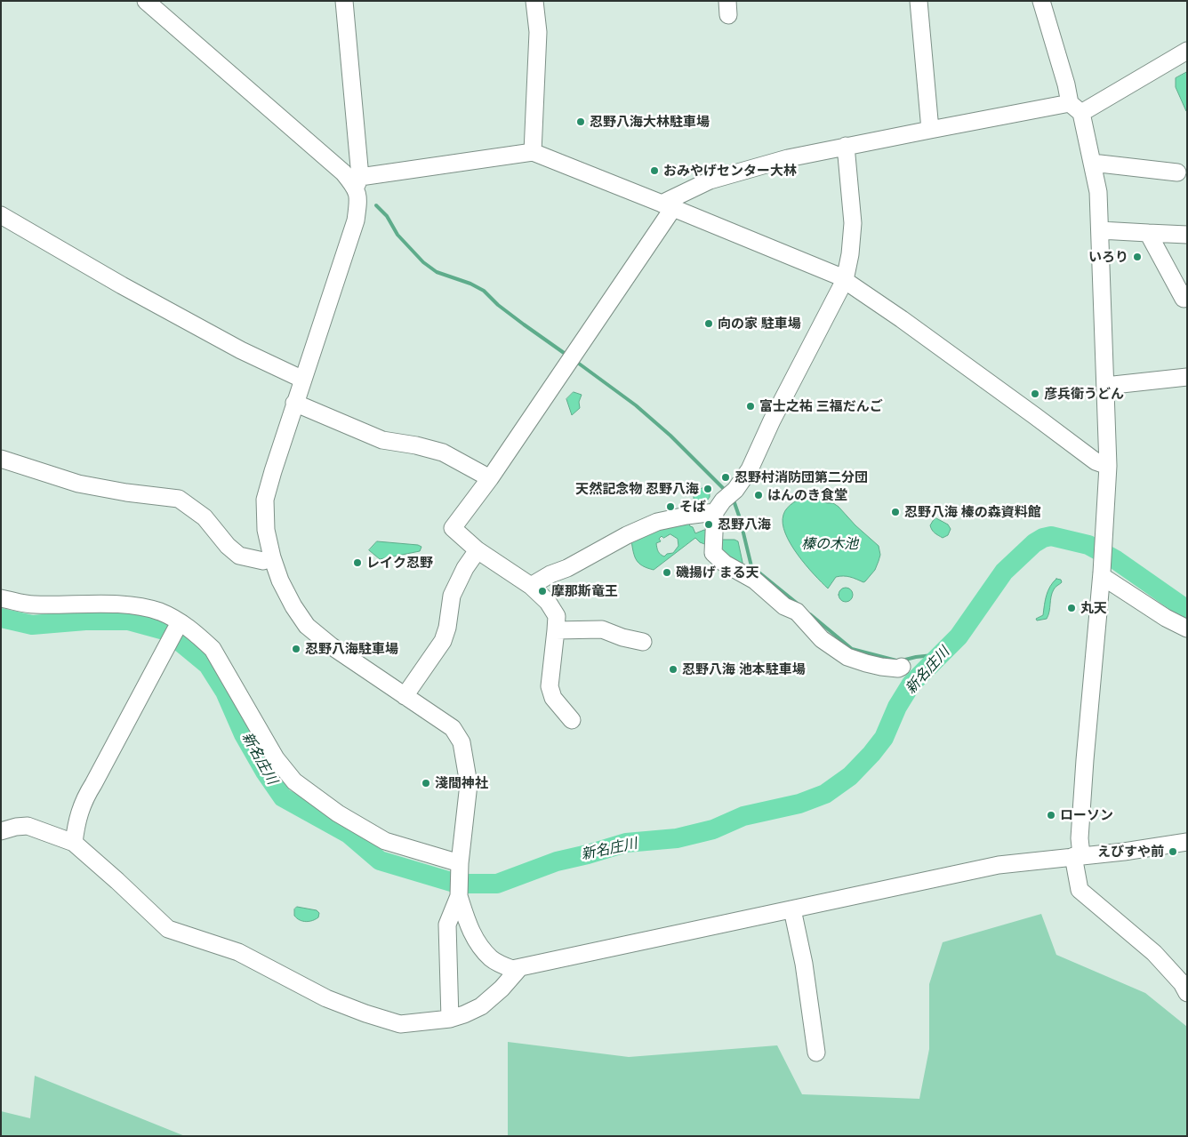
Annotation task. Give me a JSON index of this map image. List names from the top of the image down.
{
  "water": ["榛の木池", "新名庄川"],
  "places": [
    "忍野八海大林駐車場",
    "おみやげセンター大林",
    "いろり",
    "向の家 駐車場",
    "彦兵衛うどん",
    "富士之祐 三福だんご",
    "忍野村消防団第二分団",
    "天然記念物 忍野八海",
    "はんのき食堂",
    "そば",
    "忍野八海 榛の森資料館",
    "忍野八海",
    "レイク忍野",
    "磯揚げ まる天",
    "摩那斯竜王",
    "丸天",
    "忍野八海駐車場",
    "忍野八海 池本駐車場",
    "淺間神社",
    "ローソン",
    "えびすや前"
  ]
}
